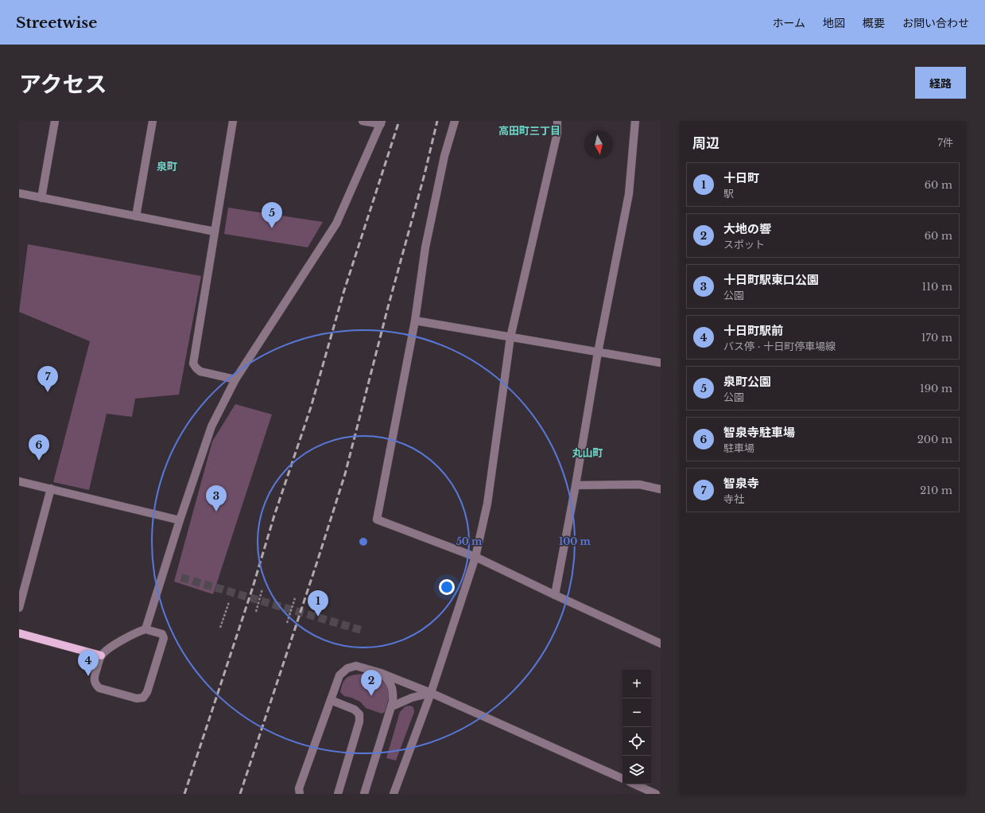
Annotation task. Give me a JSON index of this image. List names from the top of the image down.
{
  "districts": ["高田町三丁目", "泉町", "丸山町"],
  "north": "bottom",
  "page": {
    "header": "Streetwise",
    "nav": [
      "ホーム",
      "地図",
      "概要",
      "お問い合わせ"
    ],
    "title": "アクセス",
    "buttons": "経路",
    "heading": ["周辺", "7件"],
    "list": [
      {
        "mark": "1",
        "name": "十日町",
        "note": "駅",
        "value": "60 m"
      },
      {
        "mark": "2",
        "name": "大地の響",
        "note": "スポット",
        "value": "60 m"
      },
      {
        "mark": "3",
        "name": "十日町駅東口公園",
        "note": "公園",
        "value": "110 m"
      },
      {
        "mark": "4",
        "name": "十日町駅前",
        "note": "バス停 · 十日町停車場線",
        "value": "170 m"
      },
      {
        "mark": "5",
        "name": "泉町公園",
        "note": "公園",
        "value": "190 m"
      },
      {
        "mark": "6",
        "name": "智泉寺駐車場",
        "note": "駐車場",
        "value": "200 m"
      },
      {
        "mark": "7",
        "name": "智泉寺",
        "note": "寺社",
        "value": "210 m"
      }
    ],
    "pins": [
      "5",
      "7",
      "6",
      "3",
      "1",
      "4",
      "2"
    ],
    "map_buttons": ["+", "−"]
  },
  "rings": ["50 m", "100 m"]
}
